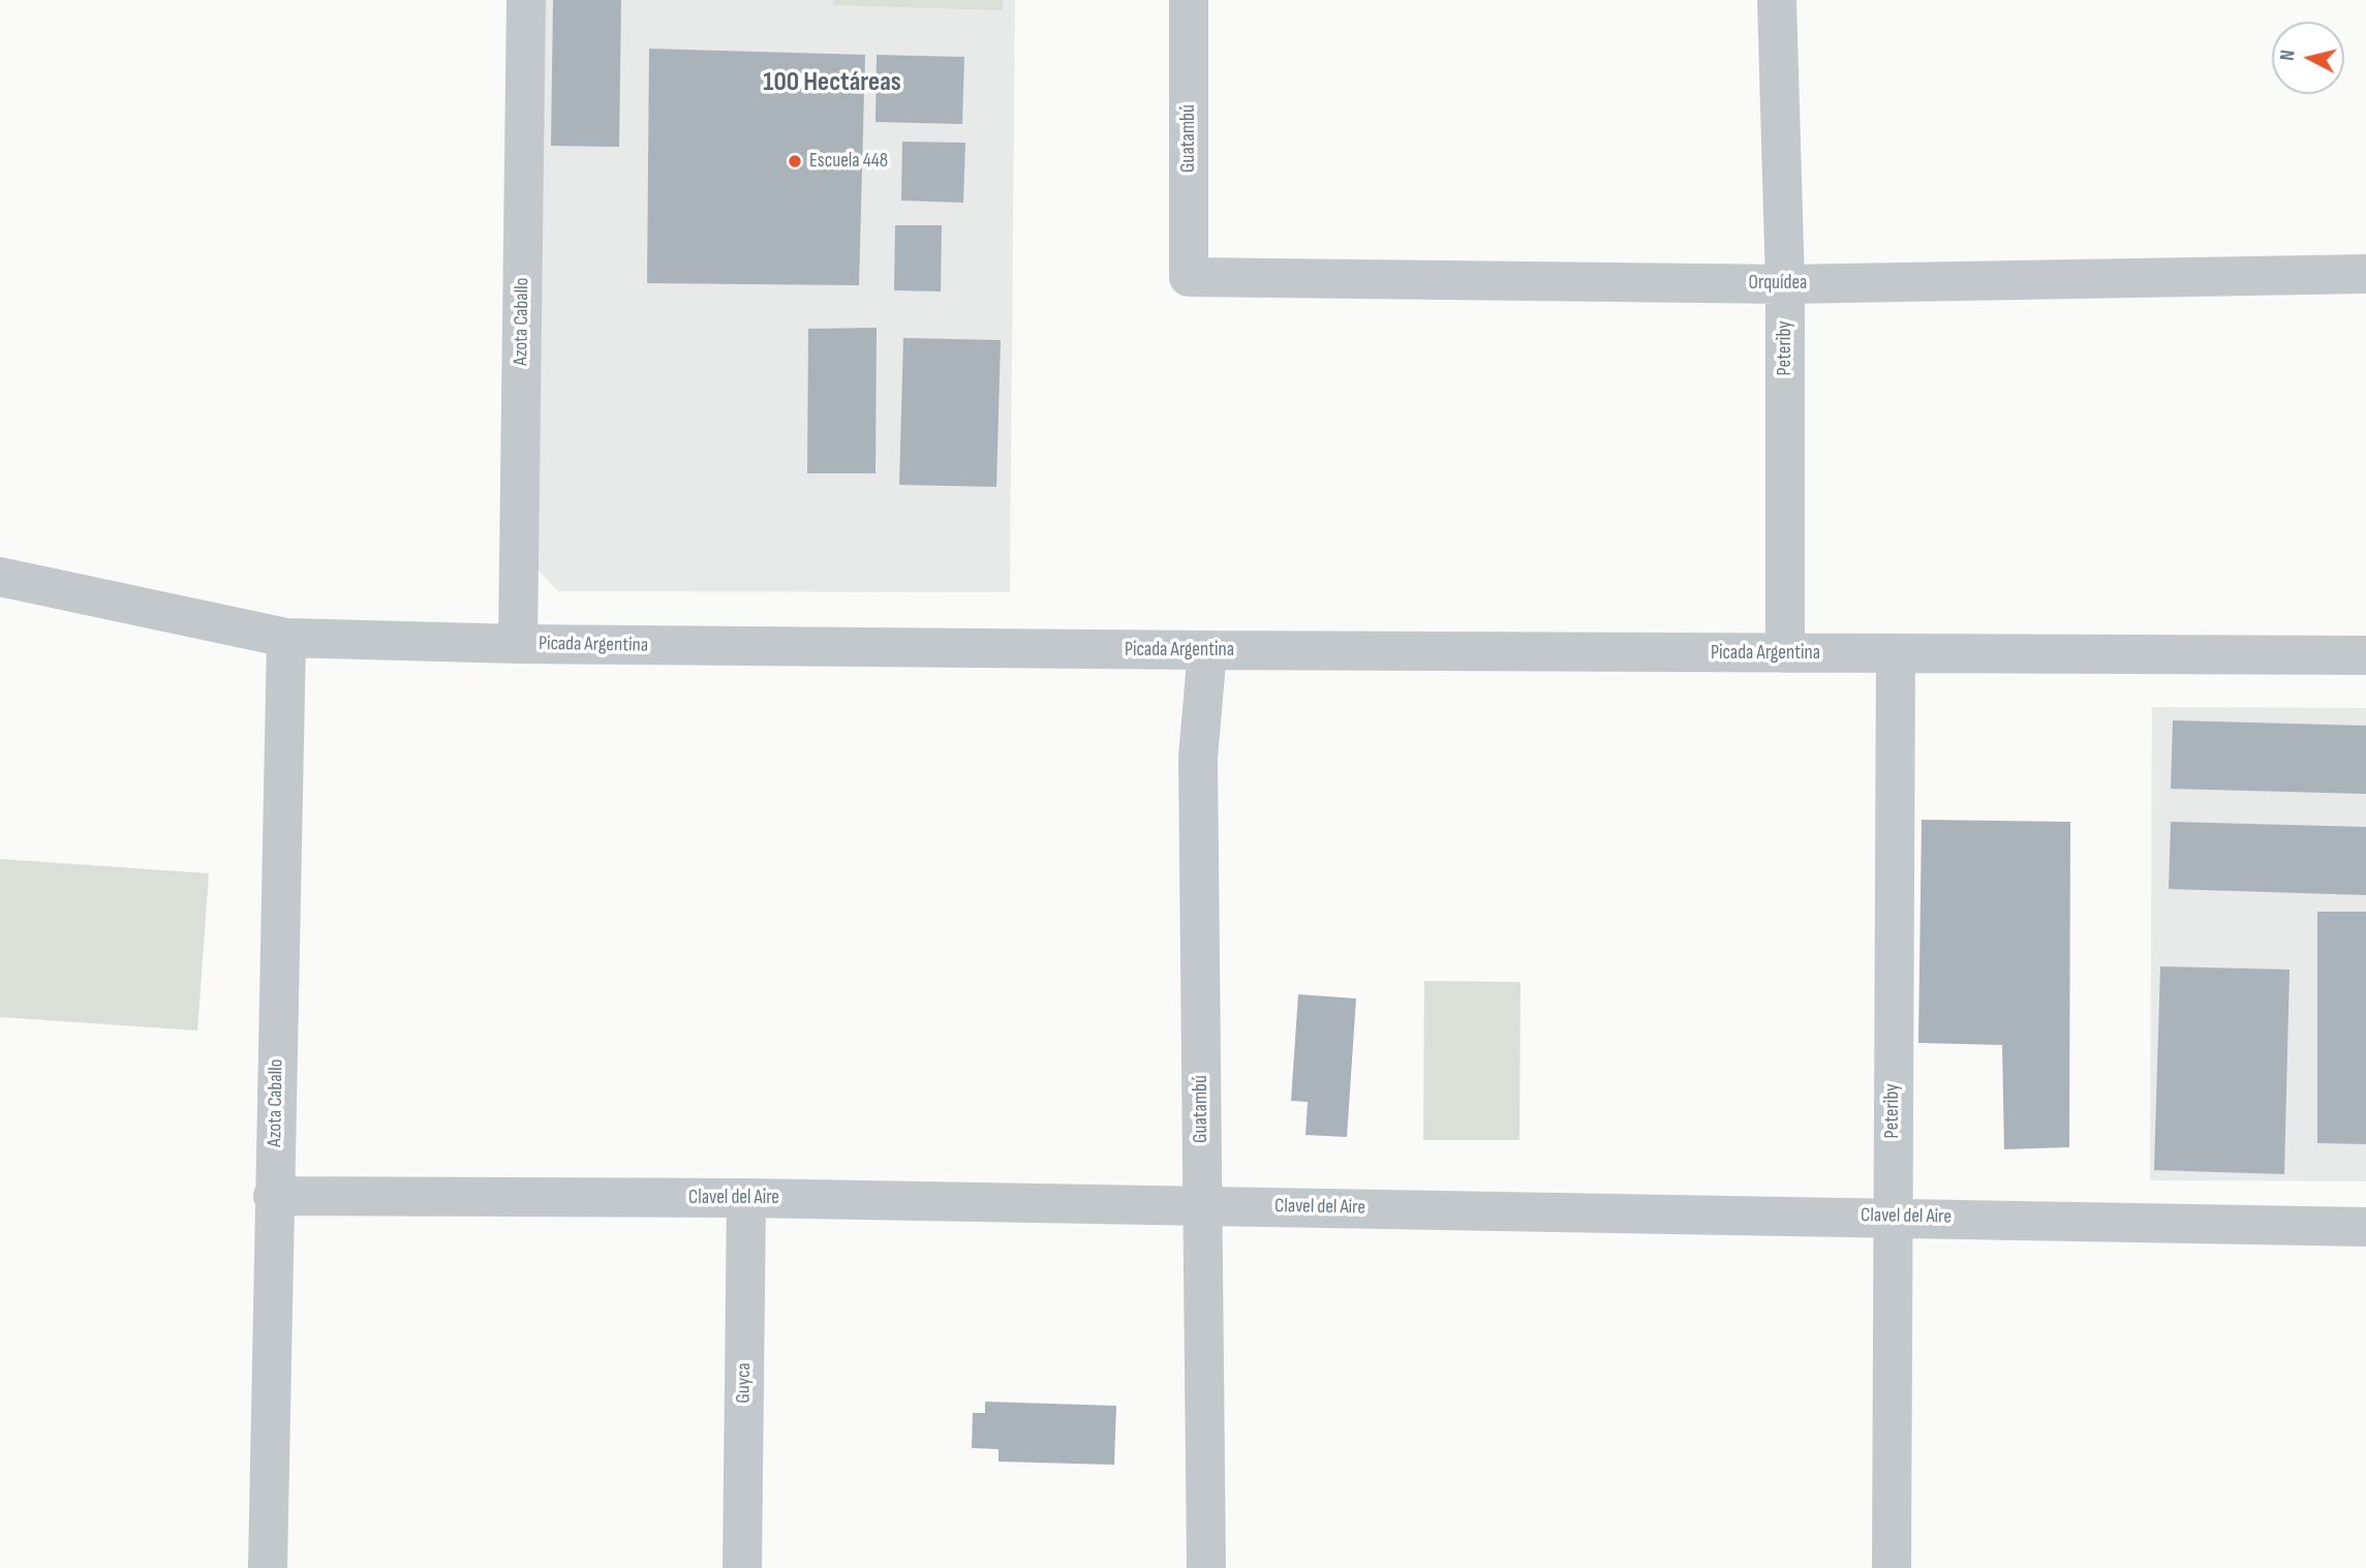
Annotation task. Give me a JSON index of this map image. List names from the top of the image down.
{
  "streets": {
    "street": [
      "Guatambú",
      "Orquídea",
      "Azota Caballo",
      "Peteriby",
      "Picada Argentina",
      "Clavel del Aire",
      "Guyca"
    ]
  },
  "crossings": [
    ["Guatambú", "Orquídea"],
    ["Guatambú", "Picada Argentina"],
    ["Guatambú", "Clavel del Aire"],
    ["Orquídea", "Peteriby"],
    ["Azota Caballo", "Picada Argentina"],
    ["Azota Caballo", "Clavel del Aire"],
    ["Peteriby", "Picada Argentina"],
    ["Peteriby", "Clavel del Aire"],
    ["Clavel del Aire", "Guyca"]
  ],
  "districts": ["100 Hectáreas"],
  "places": ["Escuela 448"],
  "north": "left"
}
